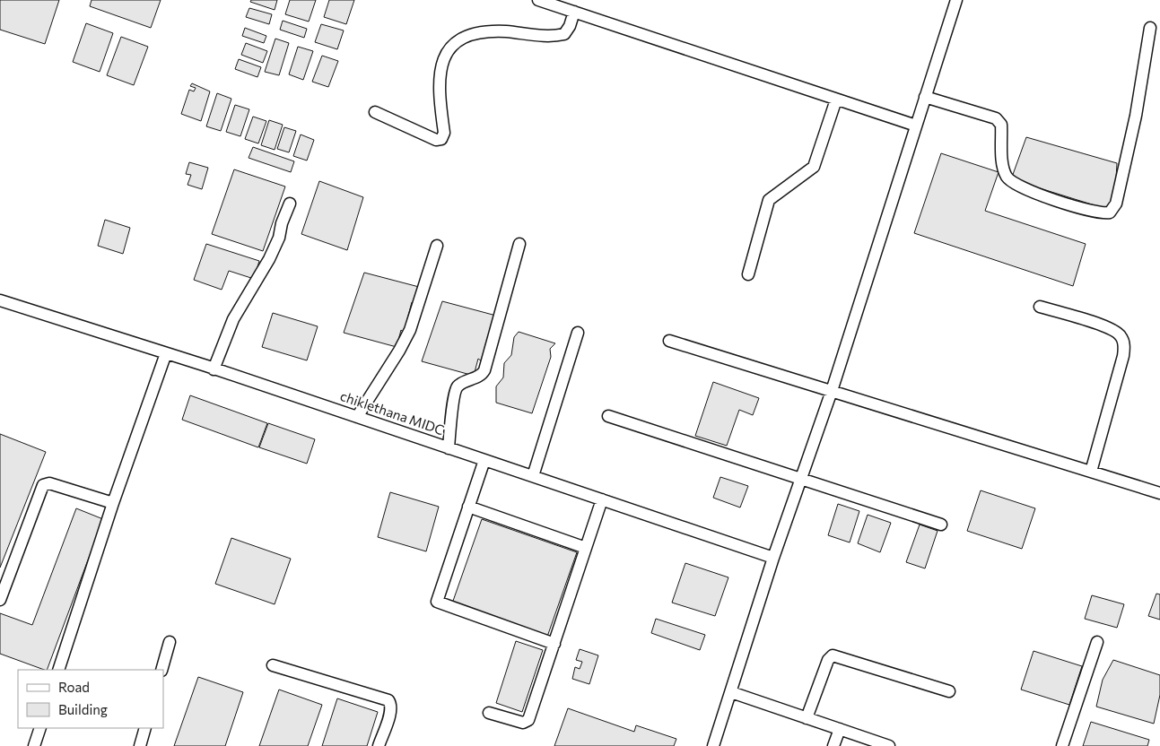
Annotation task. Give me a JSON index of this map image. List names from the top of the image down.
{
  "streets": {
    "street": ["chiklethana MIDC"]
  },
  "legend": ["Road", "Building"]
}
